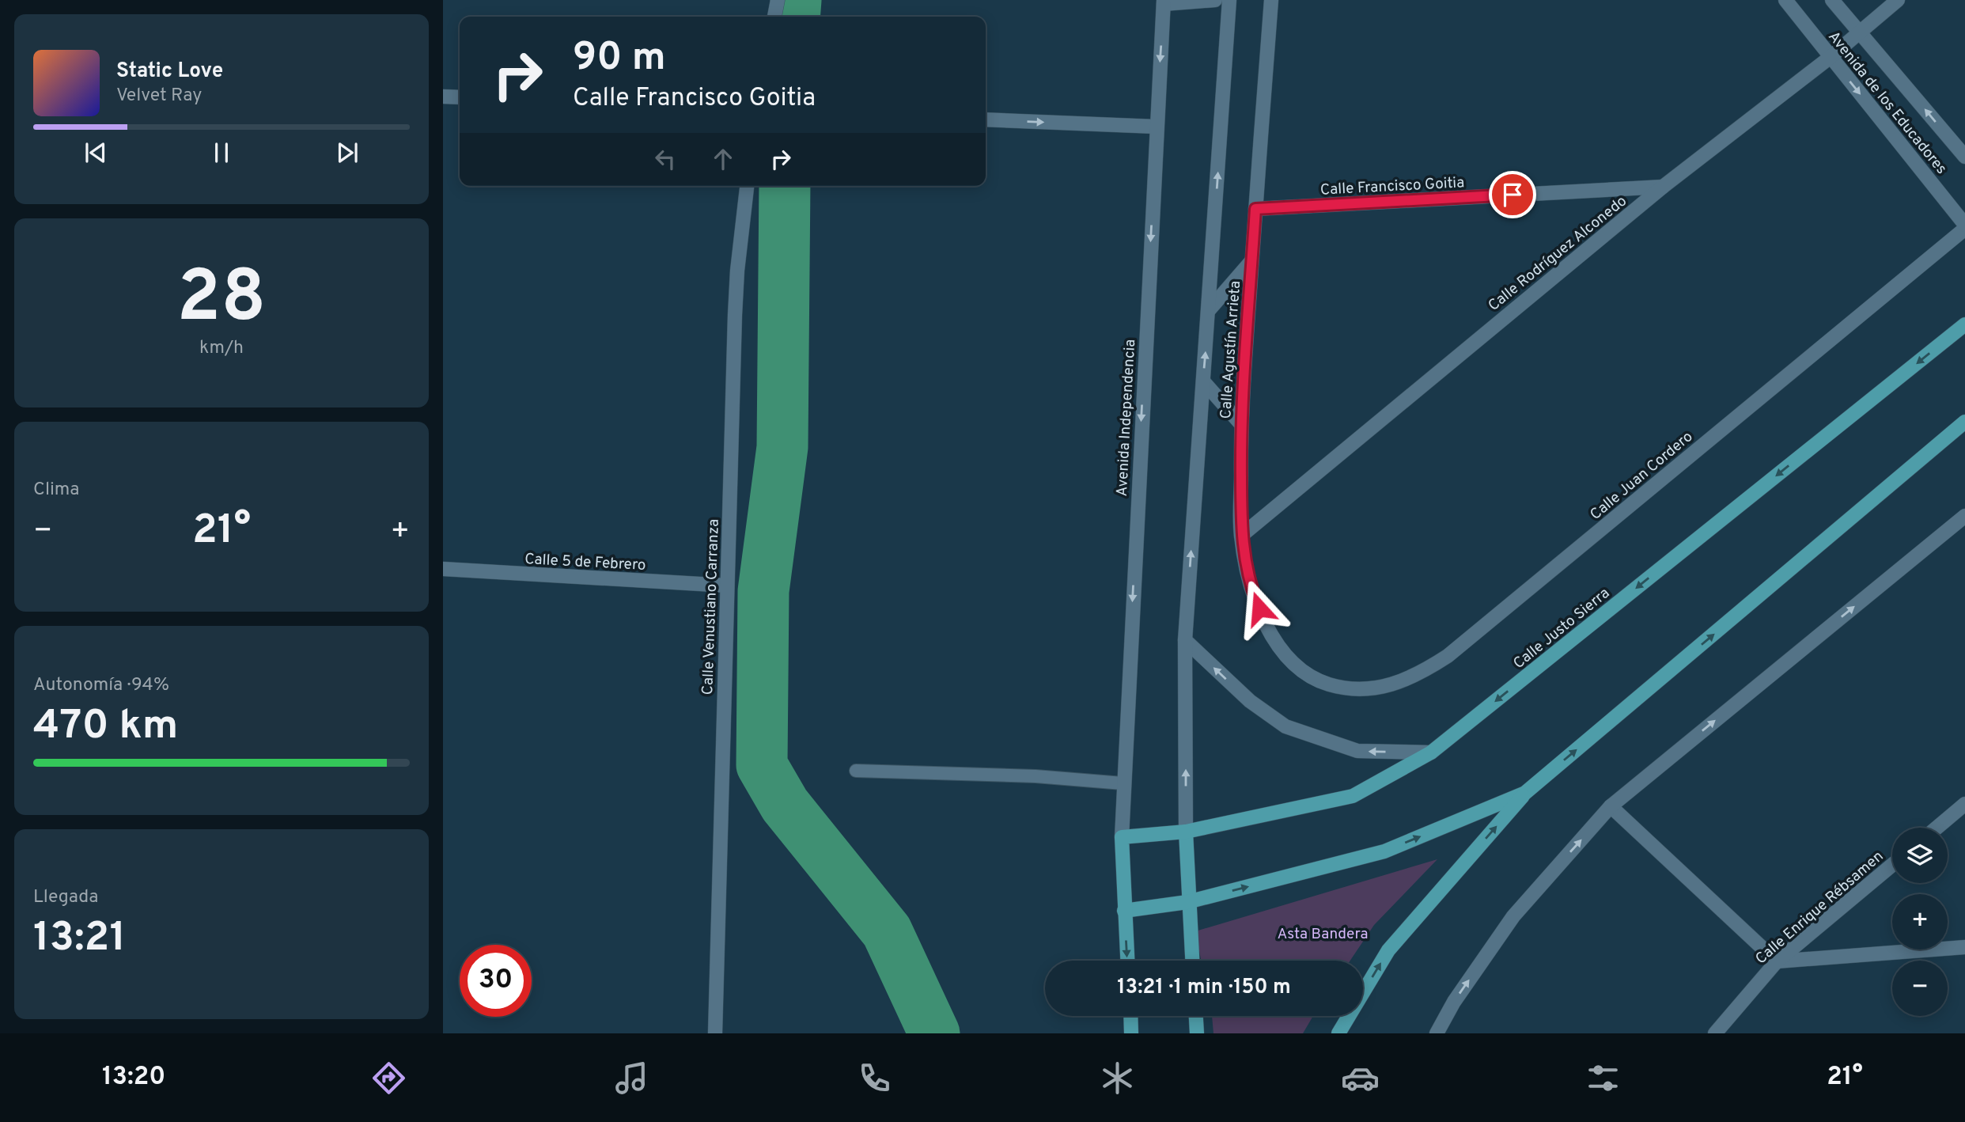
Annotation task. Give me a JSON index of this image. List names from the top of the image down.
{
  "streets": {
    "main road": ["Calle Justo Sierra"],
    "street": [
      "Avenida de los Educadores",
      "Calle Francisco Goitia",
      "Calle Rodríguez Alconedo",
      "Calle Agustín Arrieta",
      "Avenida Independencia",
      "Calle Juan Cordero",
      "Calle 5 de Febrero",
      "Calle Venustiano Carranza",
      "Calle Enrique Rébsamen"
    ]
  },
  "crossings": [
    ["Avenida de los Educadores", "Calle Rodríguez Alconedo"],
    ["Avenida de los Educadores", "Calle Juan Cordero"],
    ["Calle Francisco Goitia", "Calle Rodríguez Alconedo"],
    ["Calle Francisco Goitia", "Calle Agustín Arrieta"],
    ["Calle Rodríguez Alconedo", "Calle Agustín Arrieta"],
    ["Calle Agustín Arrieta", "Calle Juan Cordero"],
    ["Avenida Independencia", "Calle Justo Sierra"],
    ["Calle 5 de Febrero", "Calle Venustiano Carranza"]
  ],
  "parks": ["Asta Bandera"],
  "page": {
    "turn": ["90 m", "Calle Francisco Goitia"],
    "song": ["Static Love", "Velvet Ray"],
    "tile": [
      ["28", "km/h"],
      "Clima",
      ["Autonomía · 94%", "470 km"],
      ["Llegada", "13:21"]
    ],
    "heat": ["−", "21°", "+"],
    "map_buttons": ["+", "−"],
    "limit": "30",
    "trip": "13:21 · 1 min · 150 m",
    "tabs": ["13:20", "21°"]
  }
}
